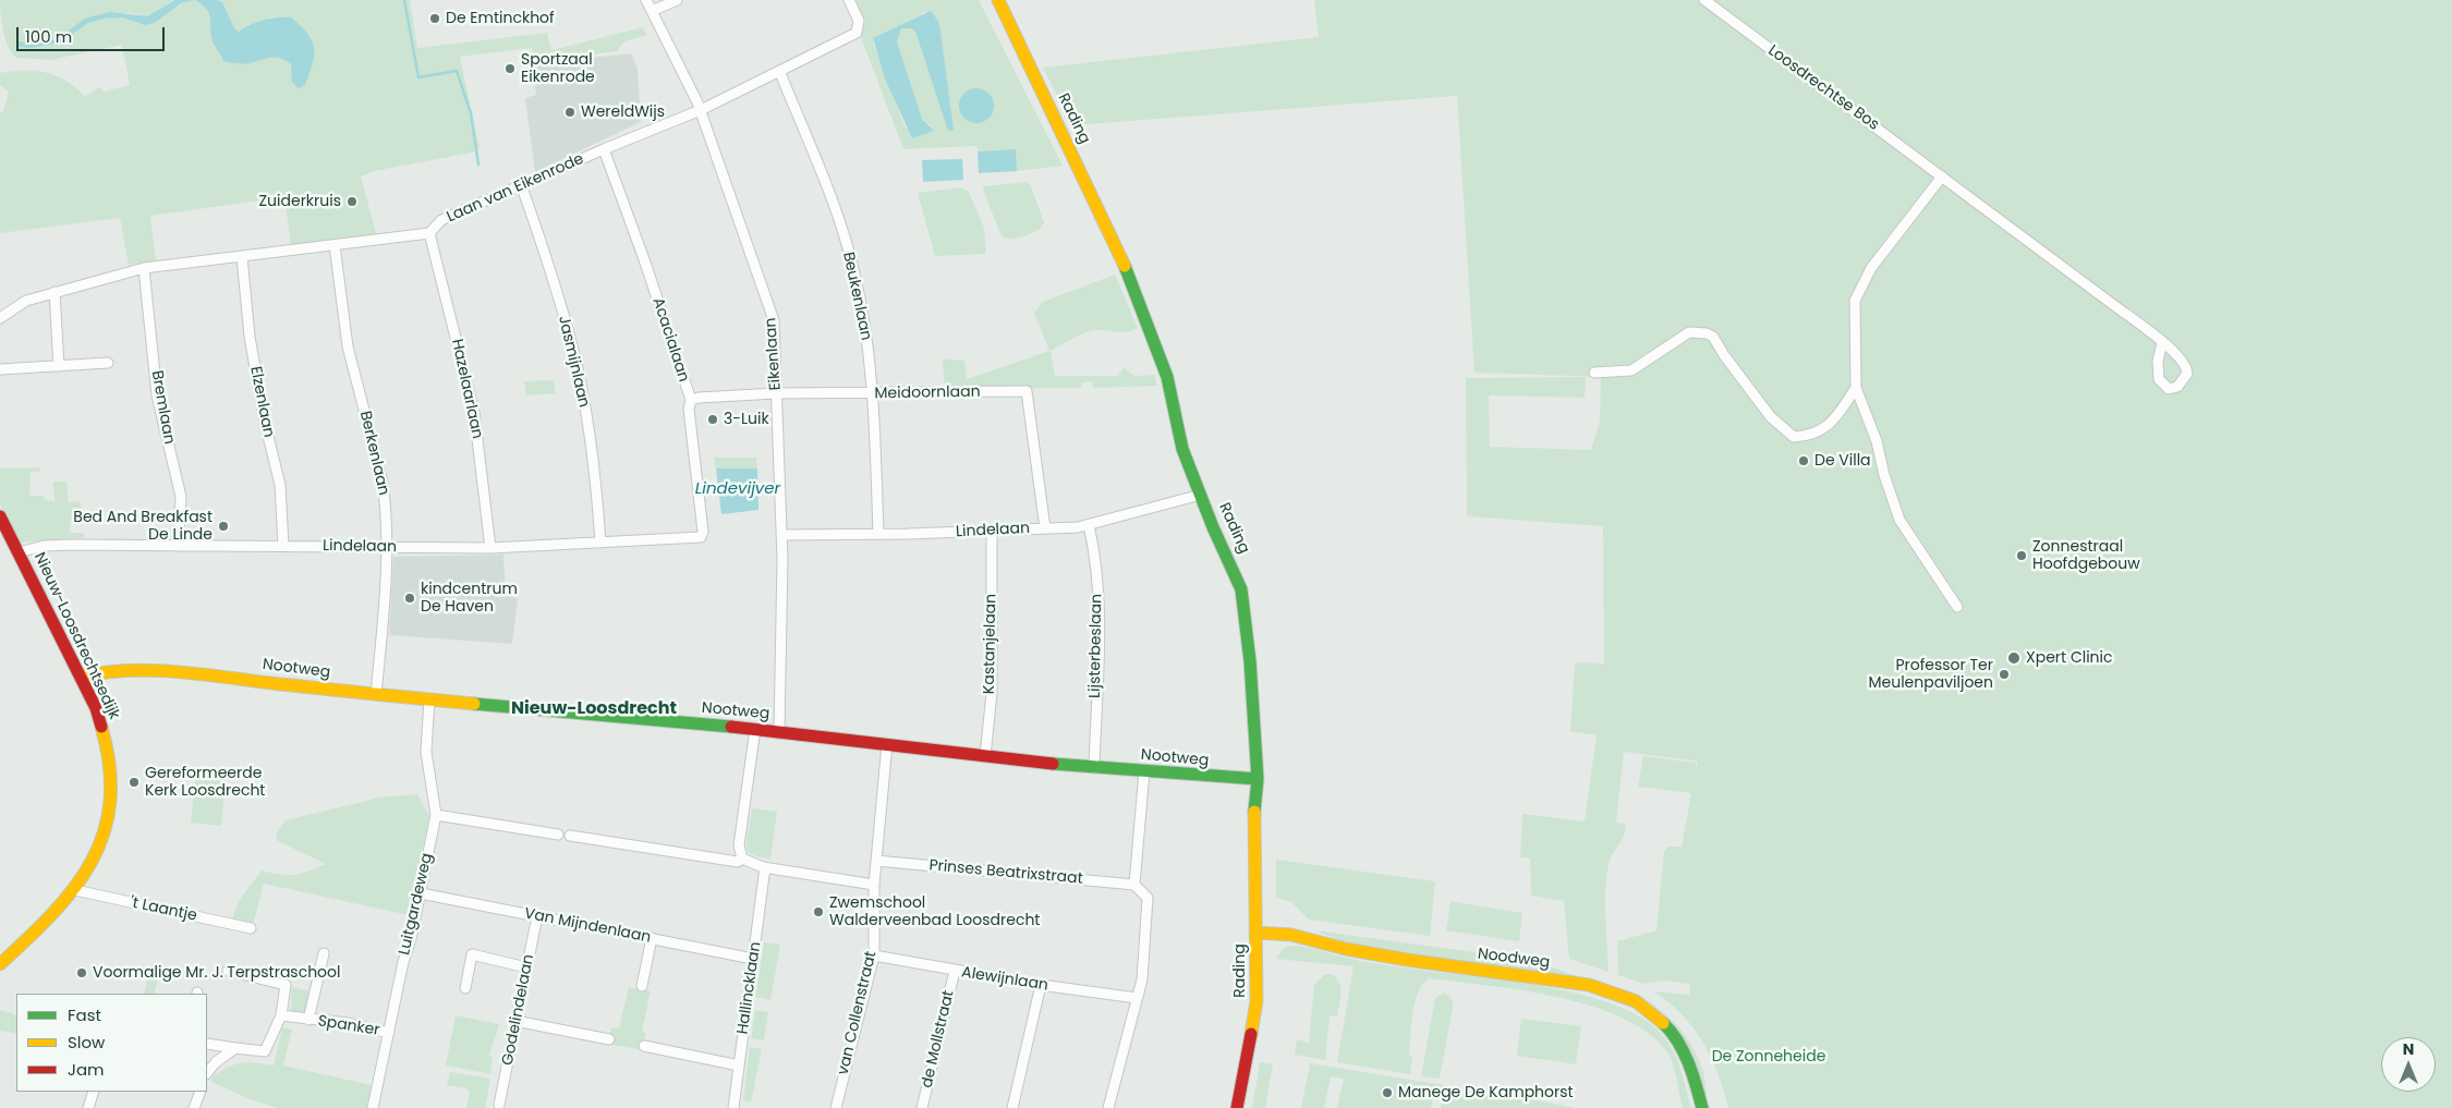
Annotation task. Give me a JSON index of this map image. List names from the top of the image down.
{
  "streets": {
    "street": [
      "Loosdrechtse Bos",
      "Rading",
      "Laan van Eikenrode",
      "Beukenlaan",
      "Acacialaan",
      "Eikenlaan",
      "Jasmijnlaan",
      "Hazelaarlaan",
      "Meidoornlaan",
      "Elzenlaan",
      "Bremlaan",
      "Berkenlaan",
      "Lindelaan",
      "Nieuw-Loosdrechtsedijk",
      "Kastanjelaan",
      "Lijsterbeslaan",
      "Nootweg",
      "Prinses Beatrixstraat",
      "Luitgardeweg",
      "'t Laantje",
      "Van Mijndenlaan",
      "Noodweg",
      "Alewijnlaan",
      "Hallincklaan",
      "Godelindelaan",
      "van Collenstraat",
      "Spanker",
      "de Mollstraat"
    ]
  },
  "crossings": [
    ["Rading", "Lindelaan"],
    ["Rading", "Nootweg"],
    ["Rading", "Noodweg"],
    ["Laan van Eikenrode", "Beukenlaan"],
    ["Laan van Eikenrode", "Acacialaan"],
    ["Laan van Eikenrode", "Eikenlaan"],
    ["Laan van Eikenrode", "Jasmijnlaan"],
    ["Laan van Eikenrode", "Hazelaarlaan"],
    ["Laan van Eikenrode", "Elzenlaan"],
    ["Laan van Eikenrode", "Bremlaan"],
    ["Laan van Eikenrode", "Berkenlaan"],
    ["Beukenlaan", "Meidoornlaan"],
    ["Beukenlaan", "Lindelaan"],
    ["Acacialaan", "Meidoornlaan"],
    ["Acacialaan", "Lindelaan"],
    ["Eikenlaan", "Meidoornlaan"],
    ["Eikenlaan", "Lindelaan"],
    ["Eikenlaan", "Nootweg"],
    ["Jasmijnlaan", "Lindelaan"],
    ["Hazelaarlaan", "Lindelaan"],
    ["Meidoornlaan", "Lindelaan"],
    ["Elzenlaan", "Lindelaan"],
    ["Bremlaan", "Lindelaan"],
    ["Berkenlaan", "Lindelaan"],
    ["Berkenlaan", "Nootweg"],
    ["Lindelaan", "Nieuw-Loosdrechtsedijk"],
    ["Lindelaan", "Kastanjelaan"],
    ["Lindelaan", "Lijsterbeslaan"],
    ["Nieuw-Loosdrechtsedijk", "Nootweg"],
    ["Nieuw-Loosdrechtsedijk", "'t Laantje"],
    ["Kastanjelaan", "Nootweg"],
    ["Lijsterbeslaan", "Nootweg"],
    ["Nootweg", "Luitgardeweg"],
    ["Nootweg", "van Collenstraat"],
    ["Prinses Beatrixstraat", "van Collenstraat"],
    ["Luitgardeweg", "Van Mijndenlaan"],
    ["Luitgardeweg", "Spanker"],
    ["Van Mijndenlaan", "Hallincklaan"],
    ["Van Mijndenlaan", "Godelindelaan"],
    ["Alewijnlaan", "van Collenstraat"],
    ["Alewijnlaan", "de Mollstraat"]
  ],
  "districts": ["Nieuw-Loosdrecht"],
  "water": ["Lindevijver"],
  "parks": ["De Zonneheide"],
  "places": [
    "De Emtinckhof",
    "Sportzaal Eikenrode",
    "WereldWijs",
    "Zuiderkruis",
    "3-Luik",
    "De Villa",
    "Bed And Breakfast De Linde",
    "Zonnestraal Hoofdgebouw",
    "kindcentrum De Haven",
    "Xpert Clinic",
    "Professor Ter Meulenpaviljoen",
    "Gereformeerde Kerk Loosdrecht",
    "Zwemschool Walderveenbad Loosdrecht",
    "Voormalige Mr. J. Terpstraschool",
    "Manege De Kamphorst"
  ],
  "legend": ["Fast", "Slow", "Jam"],
  "scale_bar": "100 m",
  "north": "top"
}
